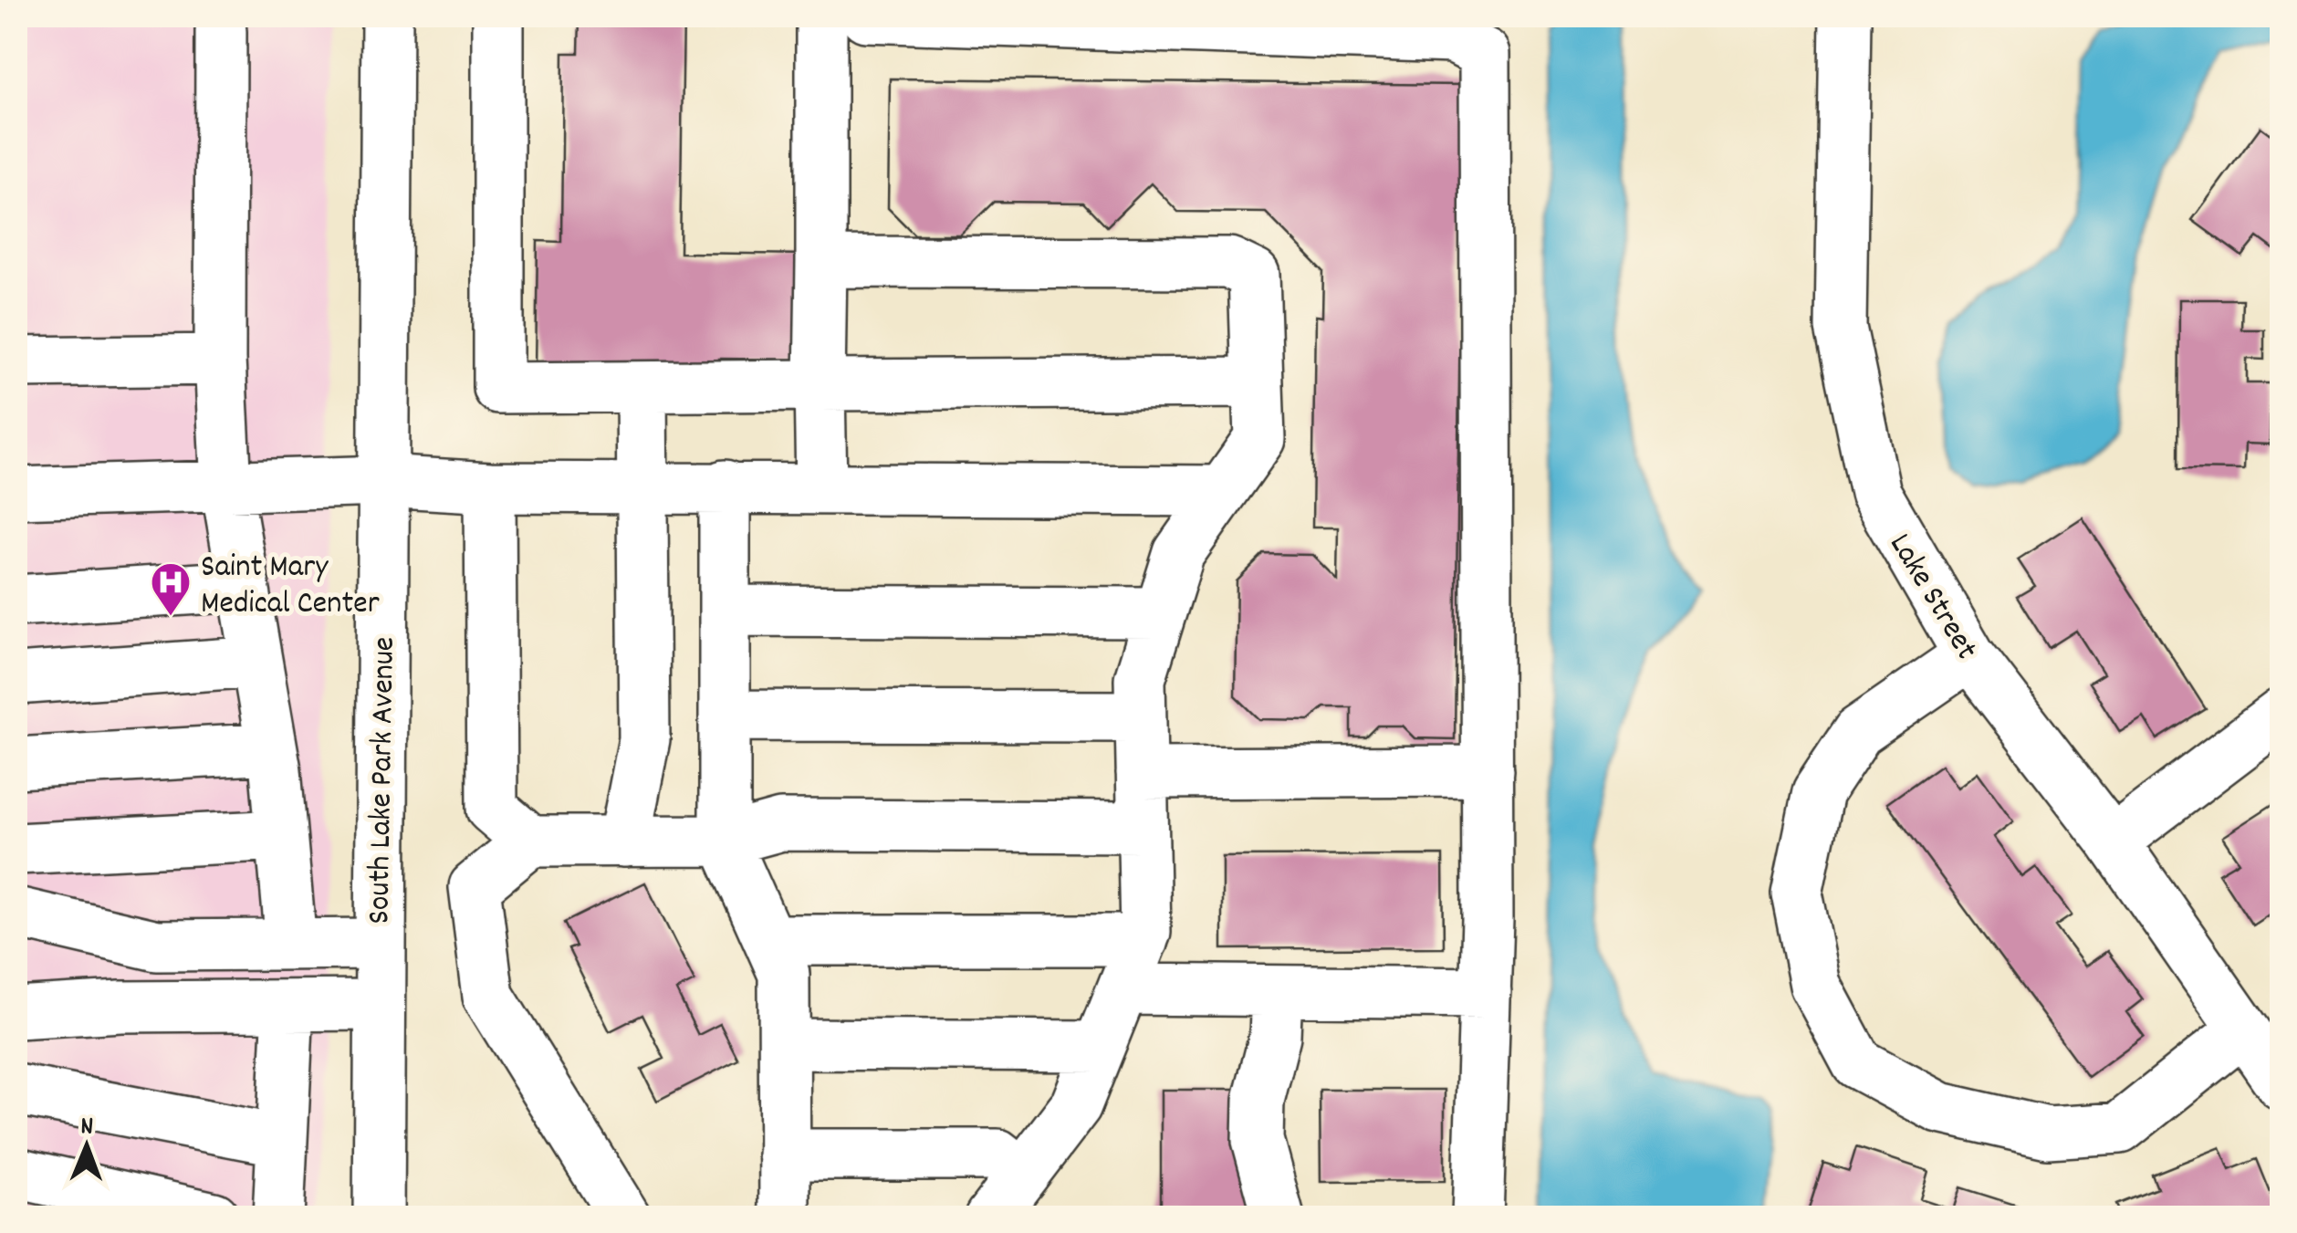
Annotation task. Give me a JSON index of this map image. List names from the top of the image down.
{
  "streets": {
    "street": ["Lake Street", "South Lake Park Avenue"]
  },
  "places": {
    "hospital": ["Saint Mary Medical Center"]
  },
  "north": "top"
}
